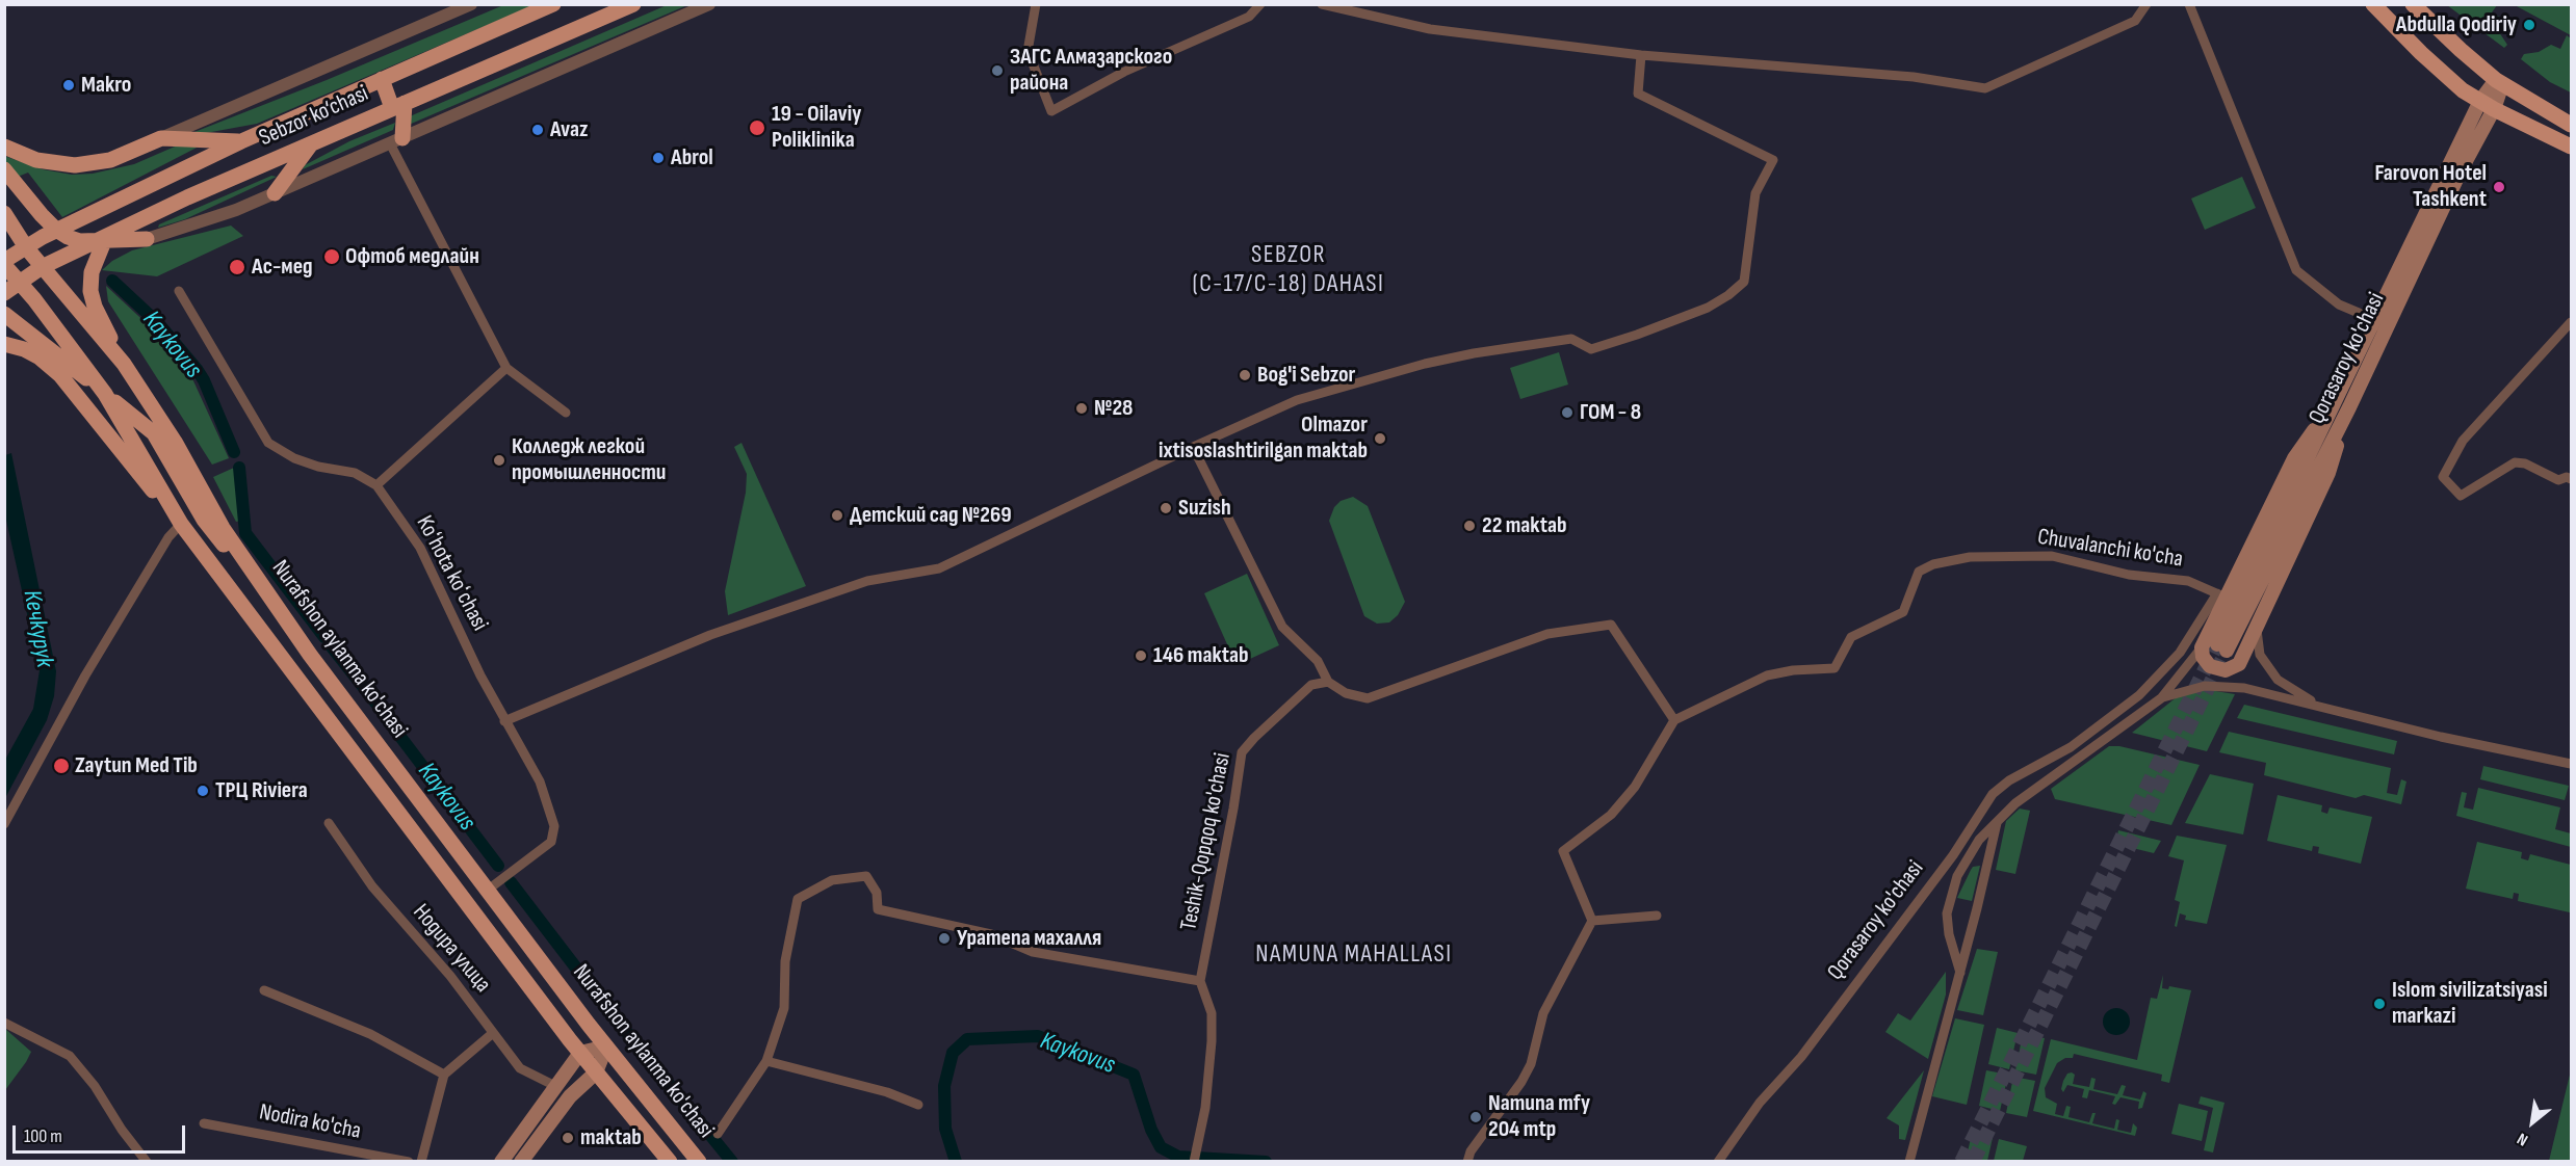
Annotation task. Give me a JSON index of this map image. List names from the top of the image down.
{
  "streets": {
    "main road": ["Sebzor ko‘chasi", "Qorasaroy ko'chasi", "Nurafshon aylanma ko'chasi"],
    "street": [
      "Chuvalanchi ko'cha",
      "Koʻhota koʻchasi",
      "Teshik-Qopqoq ko'chasi",
      "Нодира улица",
      "Nodira ko'cha"
    ]
  },
  "crossings": [
    ["Sebzor ko‘chasi", "Nurafshon aylanma ko'chasi"],
    ["Qorasaroy ko'chasi", "Chuvalanchi ko'cha"],
    ["Koʻhota koʻchasi", "Nurafshon aylanma ko'chasi"]
  ],
  "districts": ["SEBZOR (C-17/C-18) DAHASI", "NAMUNA MAHALLASI"],
  "water": ["Kaykovus", "Кечкурук"],
  "places": [
    "Abdulla Qodiriy",
    "ЗАГС Алмазарского района",
    "Makro",
    "19 - Oilaviy Poliklinika",
    "Avaz",
    "Abrol",
    "Farovon Hotel Tashkent",
    "Офтоб медлайн",
    "Ас-мед",
    "Bog'i Sebzor",
    "№28",
    "ГОМ - 8",
    "Olmazor ixtisoslashtirilgan maktab",
    "Колледж легкой промышленности",
    "Suzish",
    "Детский сад №269",
    "22 maktab",
    "146 maktab",
    "Zaytun Med Tib",
    "ТРЦ Riviera",
    "Уратепа махалля",
    "Islom sivilizatsiyasi markazi",
    "Namuna mfy 204 mtp",
    "maktab"
  ],
  "scale_bar": "100 m",
  "north": "bottom left"
}
